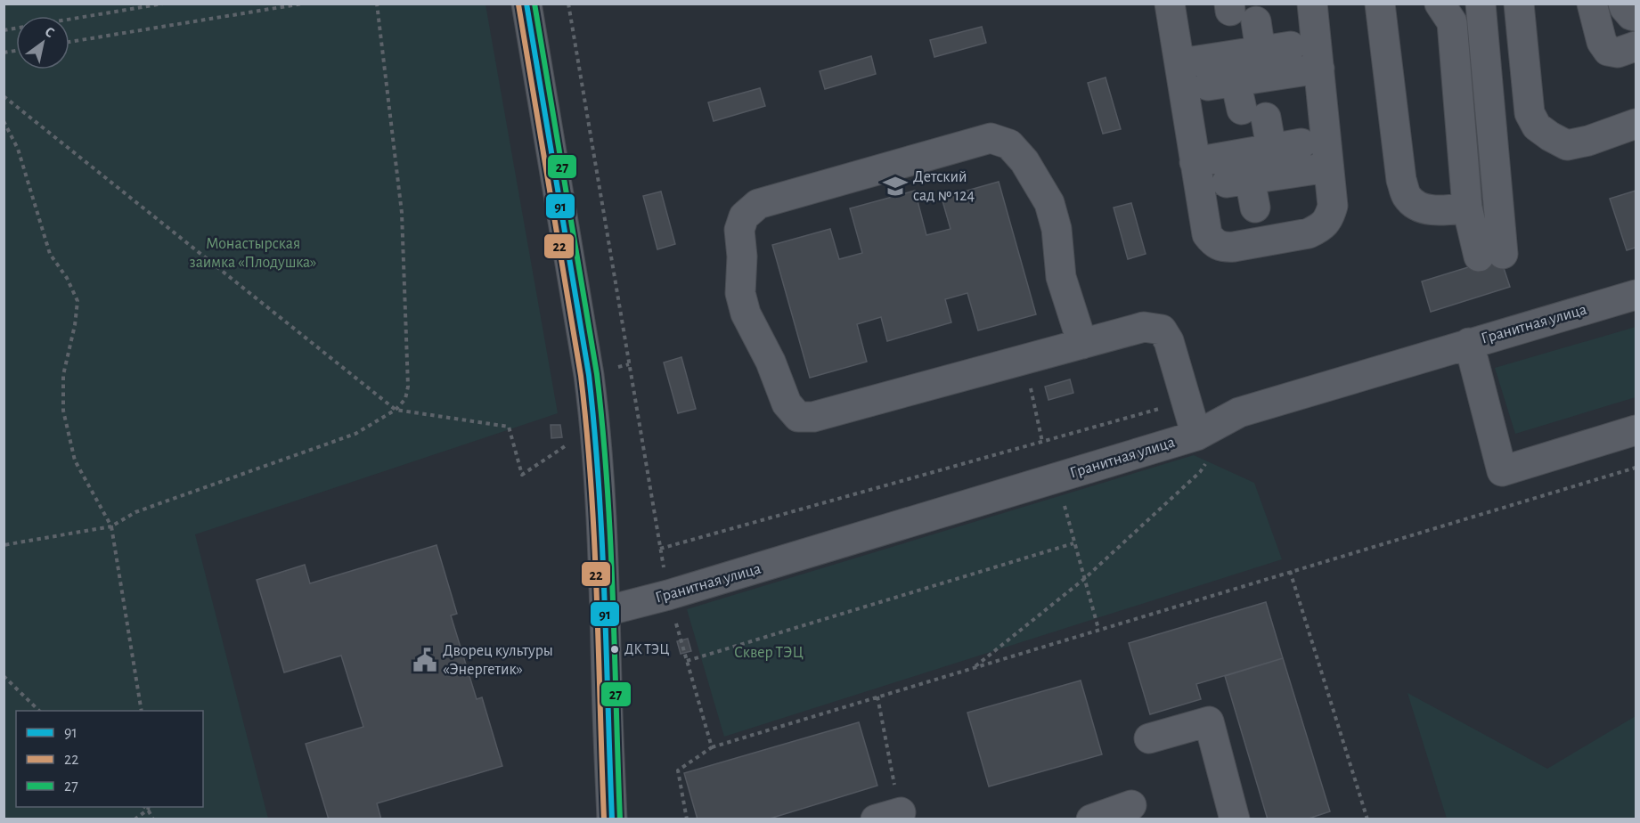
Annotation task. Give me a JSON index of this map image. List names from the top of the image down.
{
  "streets": {
    "street": ["Гранитная улица"]
  },
  "parks": ["Монастырская заимка «Плодушка»", "Сквер ТЭЦ"],
  "places": {
    "school or university": ["Детский сад № 124"],
    "other": ["ДК ТЭЦ"],
    "public building": ["Дворец культуры «Энергетик»"]
  },
  "lines": ["transit line 91", "transit line 27", "transit line 22"],
  "legend": ["91", "22", "27"],
  "north": "top right"
}
